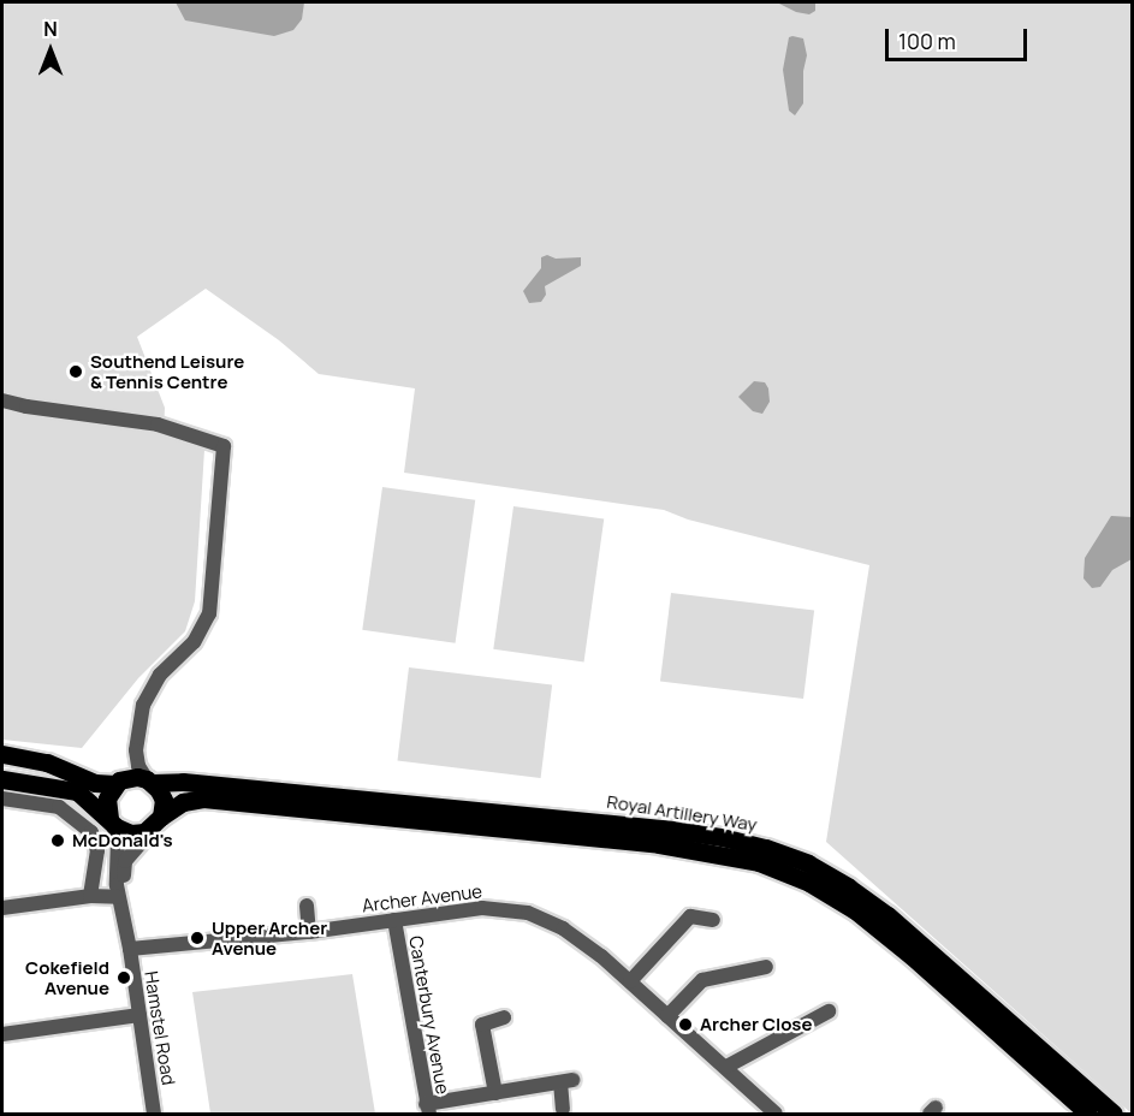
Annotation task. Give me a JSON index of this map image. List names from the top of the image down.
{
  "streets": {
    "main road": ["Royal Artillery Way"],
    "street": ["Archer Avenue", "Canterbury Avenue", "Hamstel Road"]
  },
  "crossings": [
    ["Royal Artillery Way", "Hamstel Road"],
    ["Archer Avenue", "Canterbury Avenue"],
    ["Archer Avenue", "Hamstel Road"]
  ],
  "places": [
    "Southend Leisure & Tennis Centre",
    "McDonald's",
    "Upper Archer Avenue",
    "Cokefield Avenue",
    "Archer Close"
  ],
  "scale_bar": "100 m",
  "north": "top"
}
